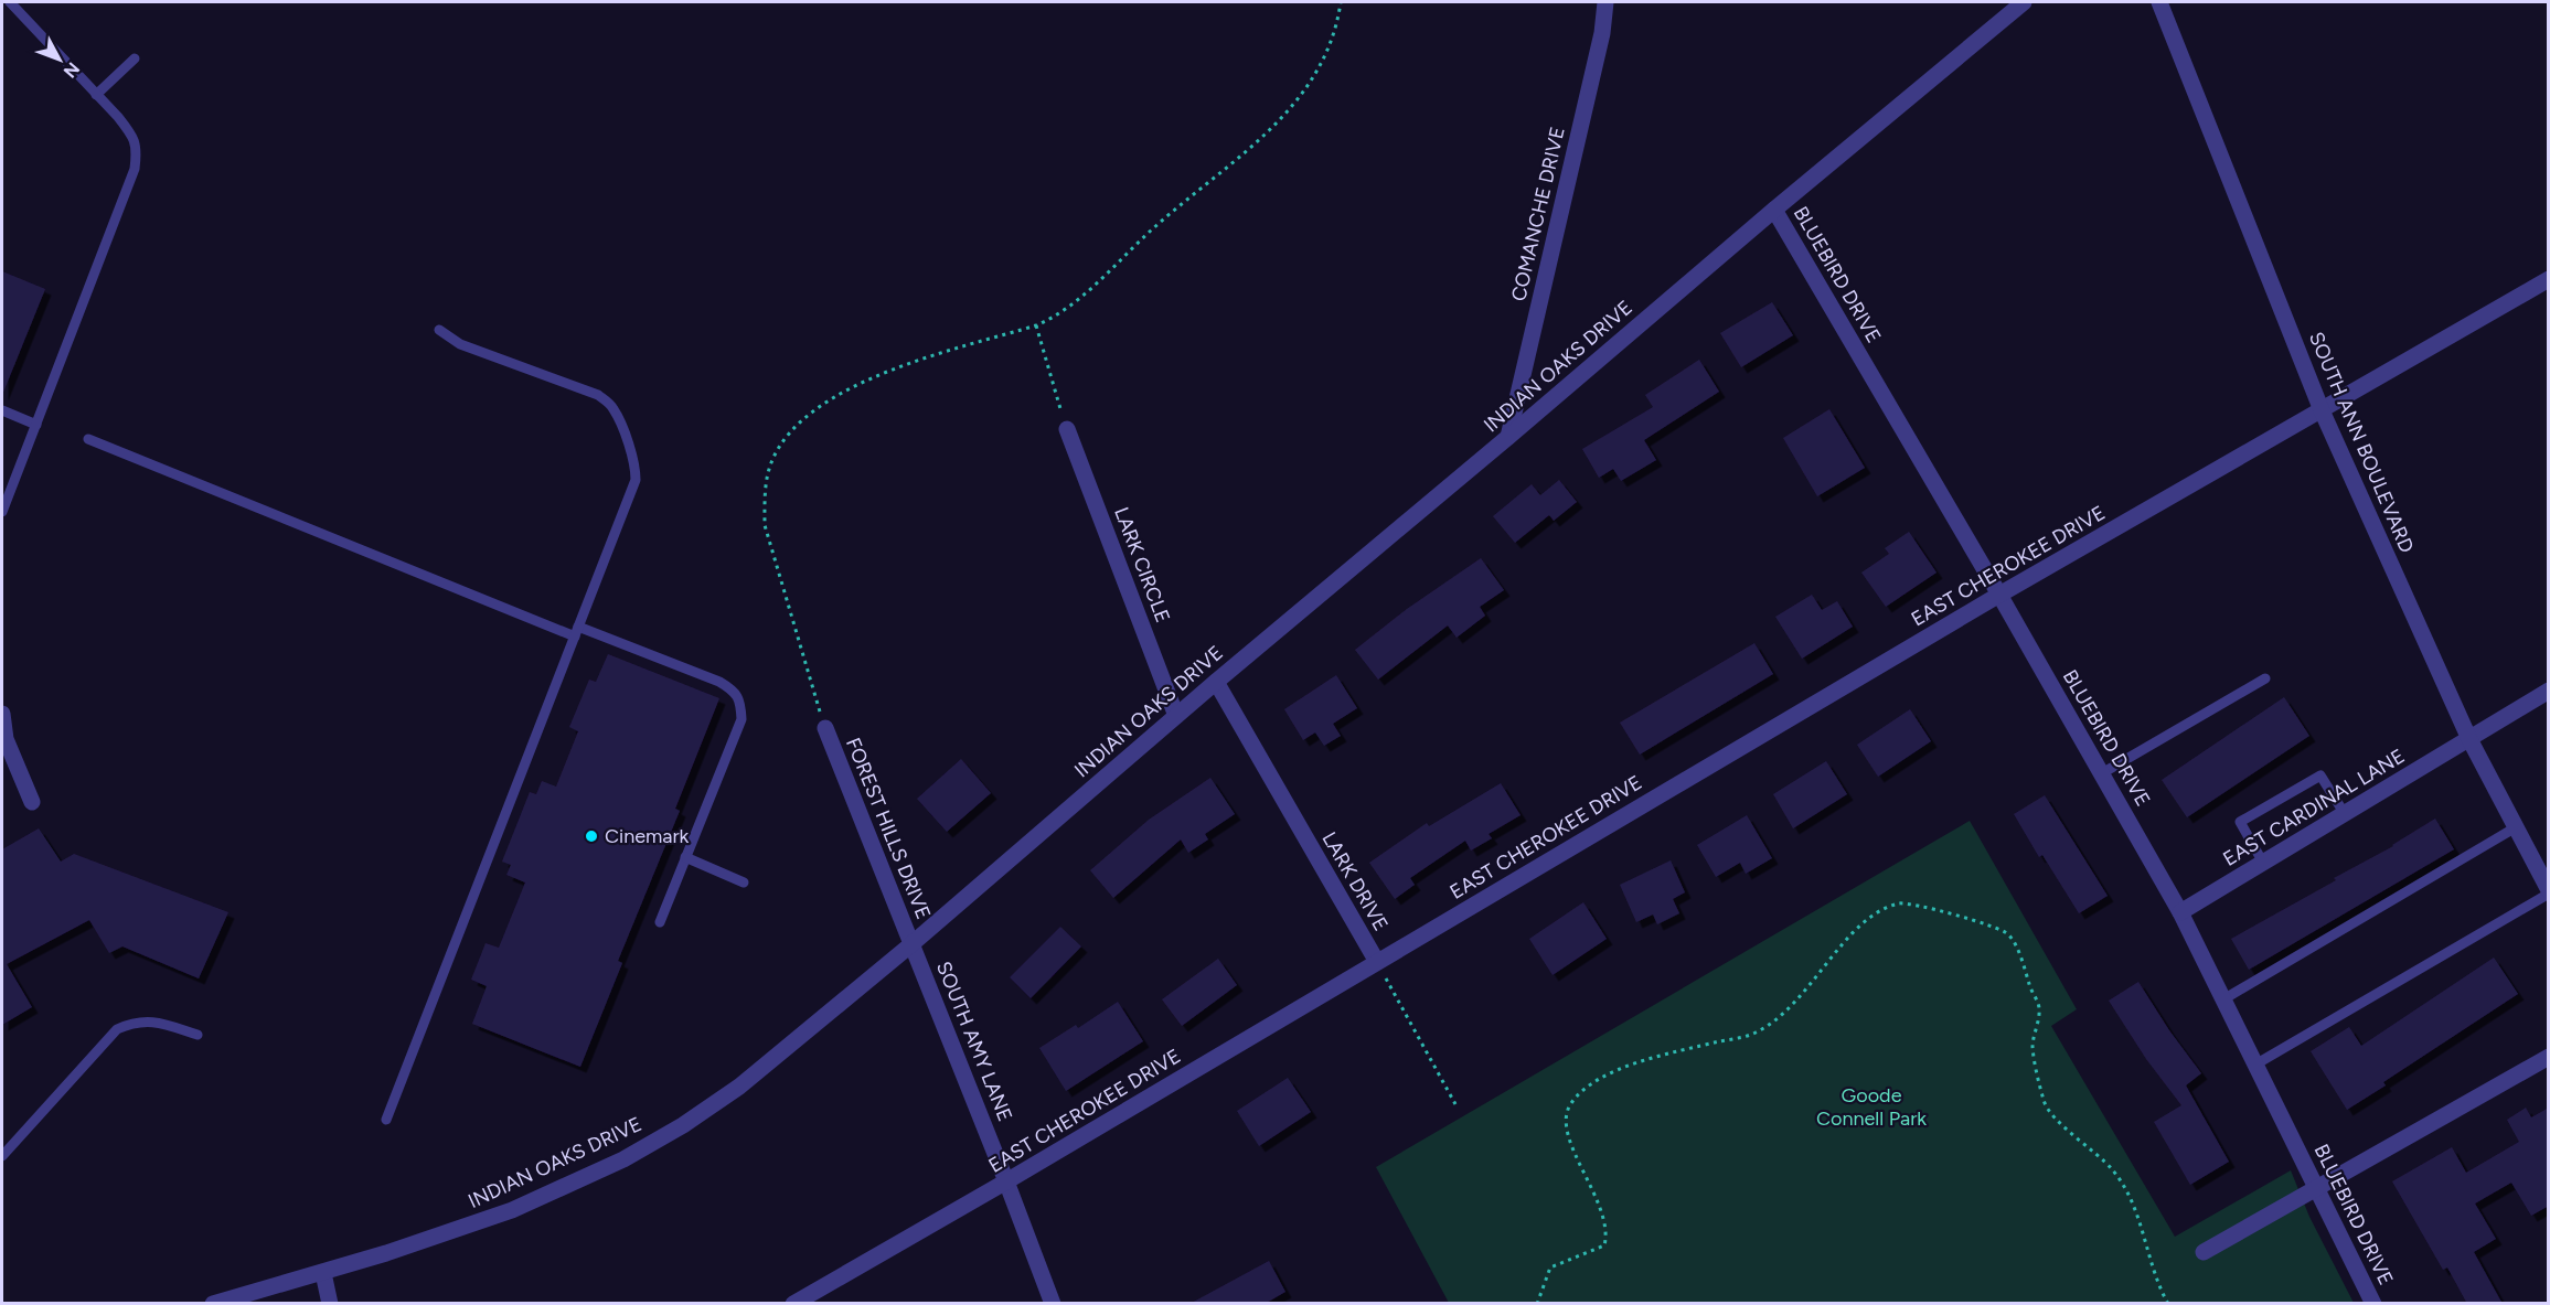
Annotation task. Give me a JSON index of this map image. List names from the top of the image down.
{
  "streets": {
    "street": [
      "COMANCHE DRIVE",
      "BLUEBIRD DRIVE",
      "INDIAN OAKS DRIVE",
      "SOUTH ANN BOULEVARD",
      "LARK CIRCLE",
      "EAST CHEROKEE DRIVE",
      "EAST CARDINAL LANE",
      "FOREST HILLS DRIVE",
      "LARK DRIVE",
      "SOUTH AMY LANE"
    ]
  },
  "crossings": [
    ["COMANCHE DRIVE", "INDIAN OAKS DRIVE"],
    ["BLUEBIRD DRIVE", "INDIAN OAKS DRIVE"],
    ["BLUEBIRD DRIVE", "EAST CHEROKEE DRIVE"],
    ["BLUEBIRD DRIVE", "EAST CARDINAL LANE"],
    ["INDIAN OAKS DRIVE", "LARK CIRCLE"],
    ["INDIAN OAKS DRIVE", "FOREST HILLS DRIVE"],
    ["INDIAN OAKS DRIVE", "LARK DRIVE"],
    ["INDIAN OAKS DRIVE", "SOUTH AMY LANE"],
    ["SOUTH ANN BOULEVARD", "EAST CHEROKEE DRIVE"],
    ["SOUTH ANN BOULEVARD", "EAST CARDINAL LANE"],
    ["EAST CHEROKEE DRIVE", "LARK DRIVE"],
    ["EAST CHEROKEE DRIVE", "SOUTH AMY LANE"],
    ["FOREST HILLS DRIVE", "SOUTH AMY LANE"]
  ],
  "parks": ["Goode Connell Park"],
  "places": ["Cinemark"],
  "north": "bottom right"
}
